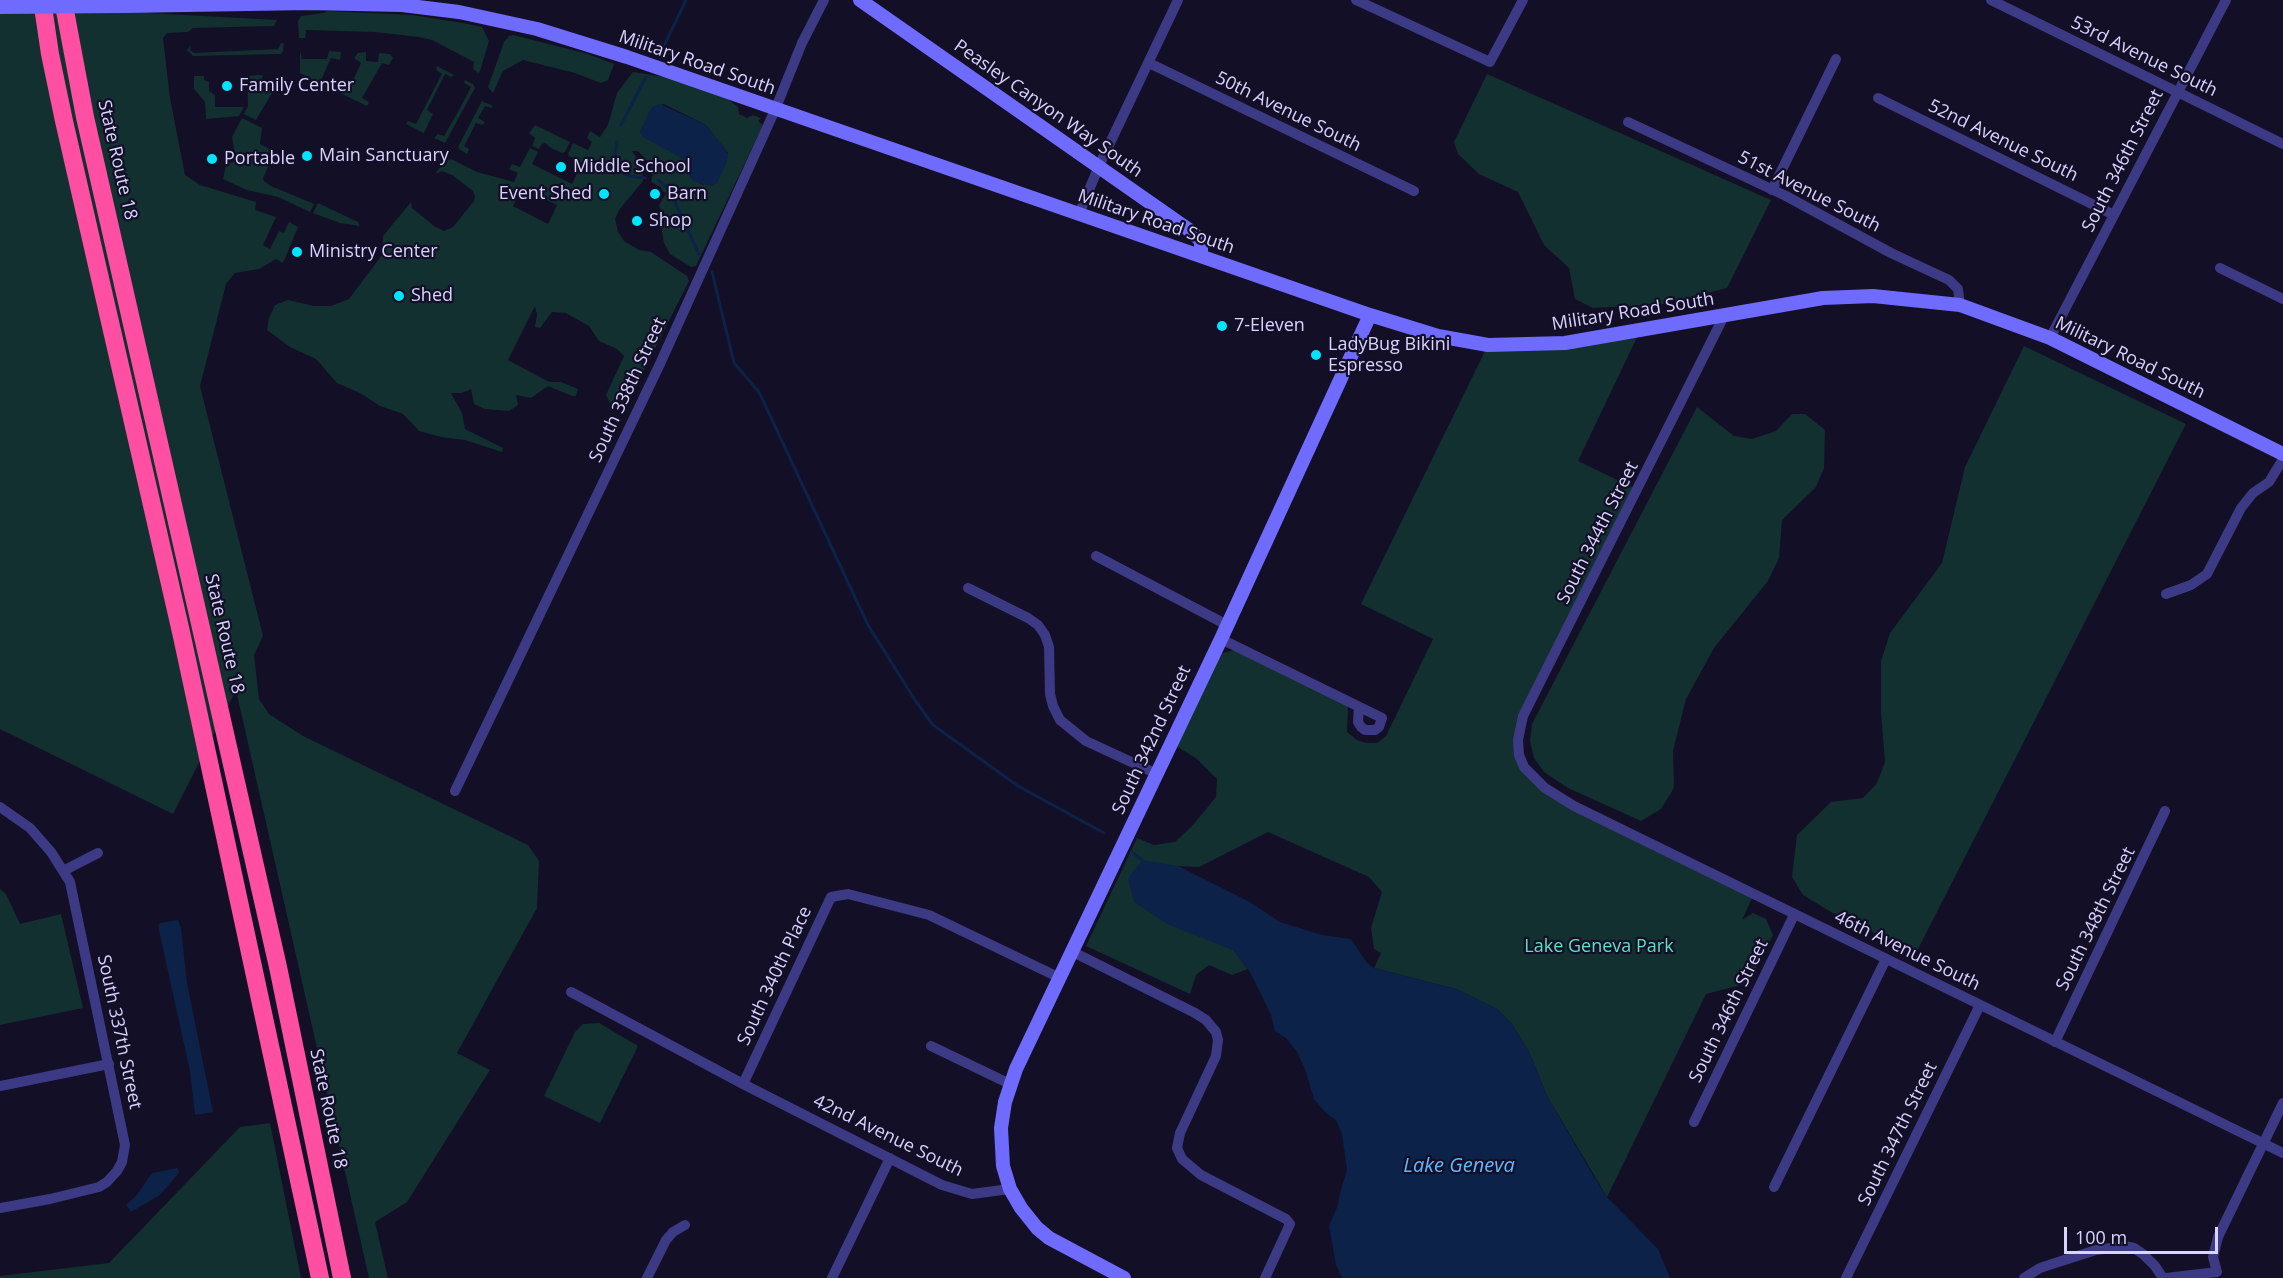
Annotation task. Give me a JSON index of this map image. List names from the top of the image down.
{
  "streets": {
    "highway": ["State Route 18"],
    "main road": ["Military Road South", "Peasley Canyon Way South", "South 342nd Street"],
    "street": [
      "53rd Avenue South",
      "50th Avenue South",
      "52nd Avenue South",
      "South 346th Street",
      "51st Avenue South",
      "South 338th Street",
      "South 344th Street",
      "South 348th Street",
      "46th Avenue South",
      "South 340th Place",
      "South 337th Street",
      "South 347th Street",
      "42nd Avenue South"
    ]
  },
  "crossings": [
    ["53rd Avenue South", "South 346th Street"],
    ["Military Road South", "Peasley Canyon Way South"],
    ["Military Road South", "South 346th Street"],
    ["Military Road South", "51st Avenue South"],
    ["Military Road South", "South 338th Street"],
    ["Military Road South", "South 344th Street"],
    ["Military Road South", "South 342nd Street"],
    ["52nd Avenue South", "South 346th Street"],
    ["South 346th Street", "46th Avenue South"],
    ["South 344th Street", "46th Avenue South"],
    ["South 342nd Street", "South 340th Place"],
    ["South 342nd Street", "42nd Avenue South"],
    ["South 348th Street", "46th Avenue South"],
    ["46th Avenue South", "South 347th Street"],
    ["South 340th Place", "42nd Avenue South"]
  ],
  "water": ["Lake Geneva"],
  "parks": ["Lake Geneva Park"],
  "places": [
    "Family Center",
    "Main Sanctuary",
    "Portable",
    "Middle School",
    "Event Shed",
    "Barn",
    "Shop",
    "Ministry Center",
    "Shed",
    "7-Eleven",
    "LadyBug Bikini Espresso"
  ],
  "scale_bar": "100 m"
}
